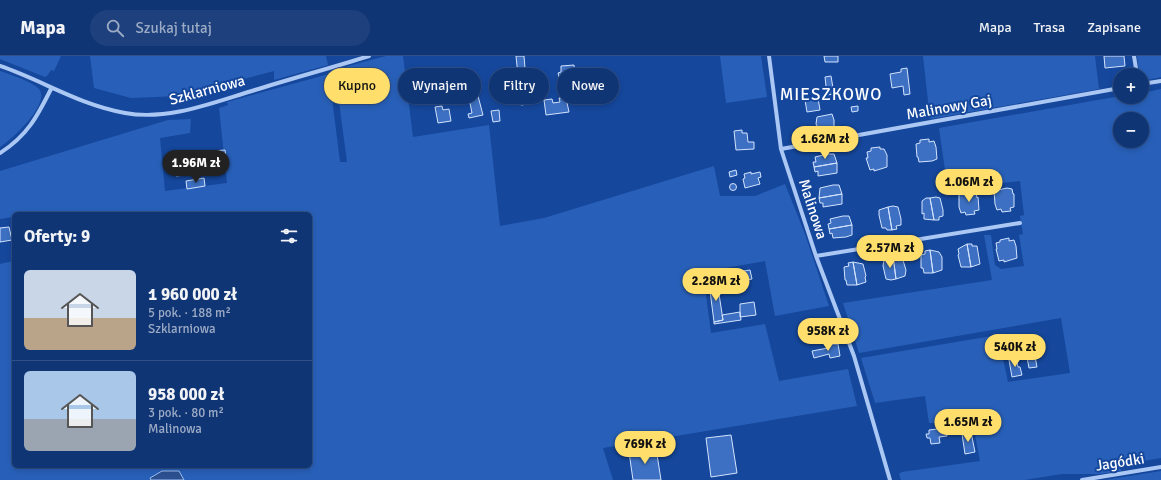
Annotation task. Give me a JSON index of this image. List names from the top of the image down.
{
  "streets": {
    "street": [
      "Szklarniowa",
      "Malinowy Gaj",
      "Malinowa",
      "Jagódki"
    ]
  },
  "crossings": [
    ["Malinowy Gaj", "Malinowa"]
  ],
  "districts": ["MIESZKOWO"],
  "page": {
    "header": "Mapa",
    "search": "Szukaj tutaj",
    "nav": ["Mapa", "Trasa", "Zapisane"],
    "map_buttons": ["+", "−"],
    "chip": [
      "Kupno",
      "Wynajem",
      "Filtry",
      "Nowe"
    ],
    "price": [
      "1.62M zł",
      "1.96M zł",
      "1.06M zł",
      "2.57M zł",
      "2.28M zł",
      "958K zł",
      "540K zł",
      "1.65M zł",
      "769K zł"
    ],
    "heading": "Oferty: 9",
    "list": [
      {
        "name": "1 960 000 zł",
        "note": "5 pok. · 188 m² · Szklarniowa"
      },
      {
        "name": "958 000 zł",
        "note": "3 pok. · 80 m² · Malinowa"
      }
    ]
  }
}
